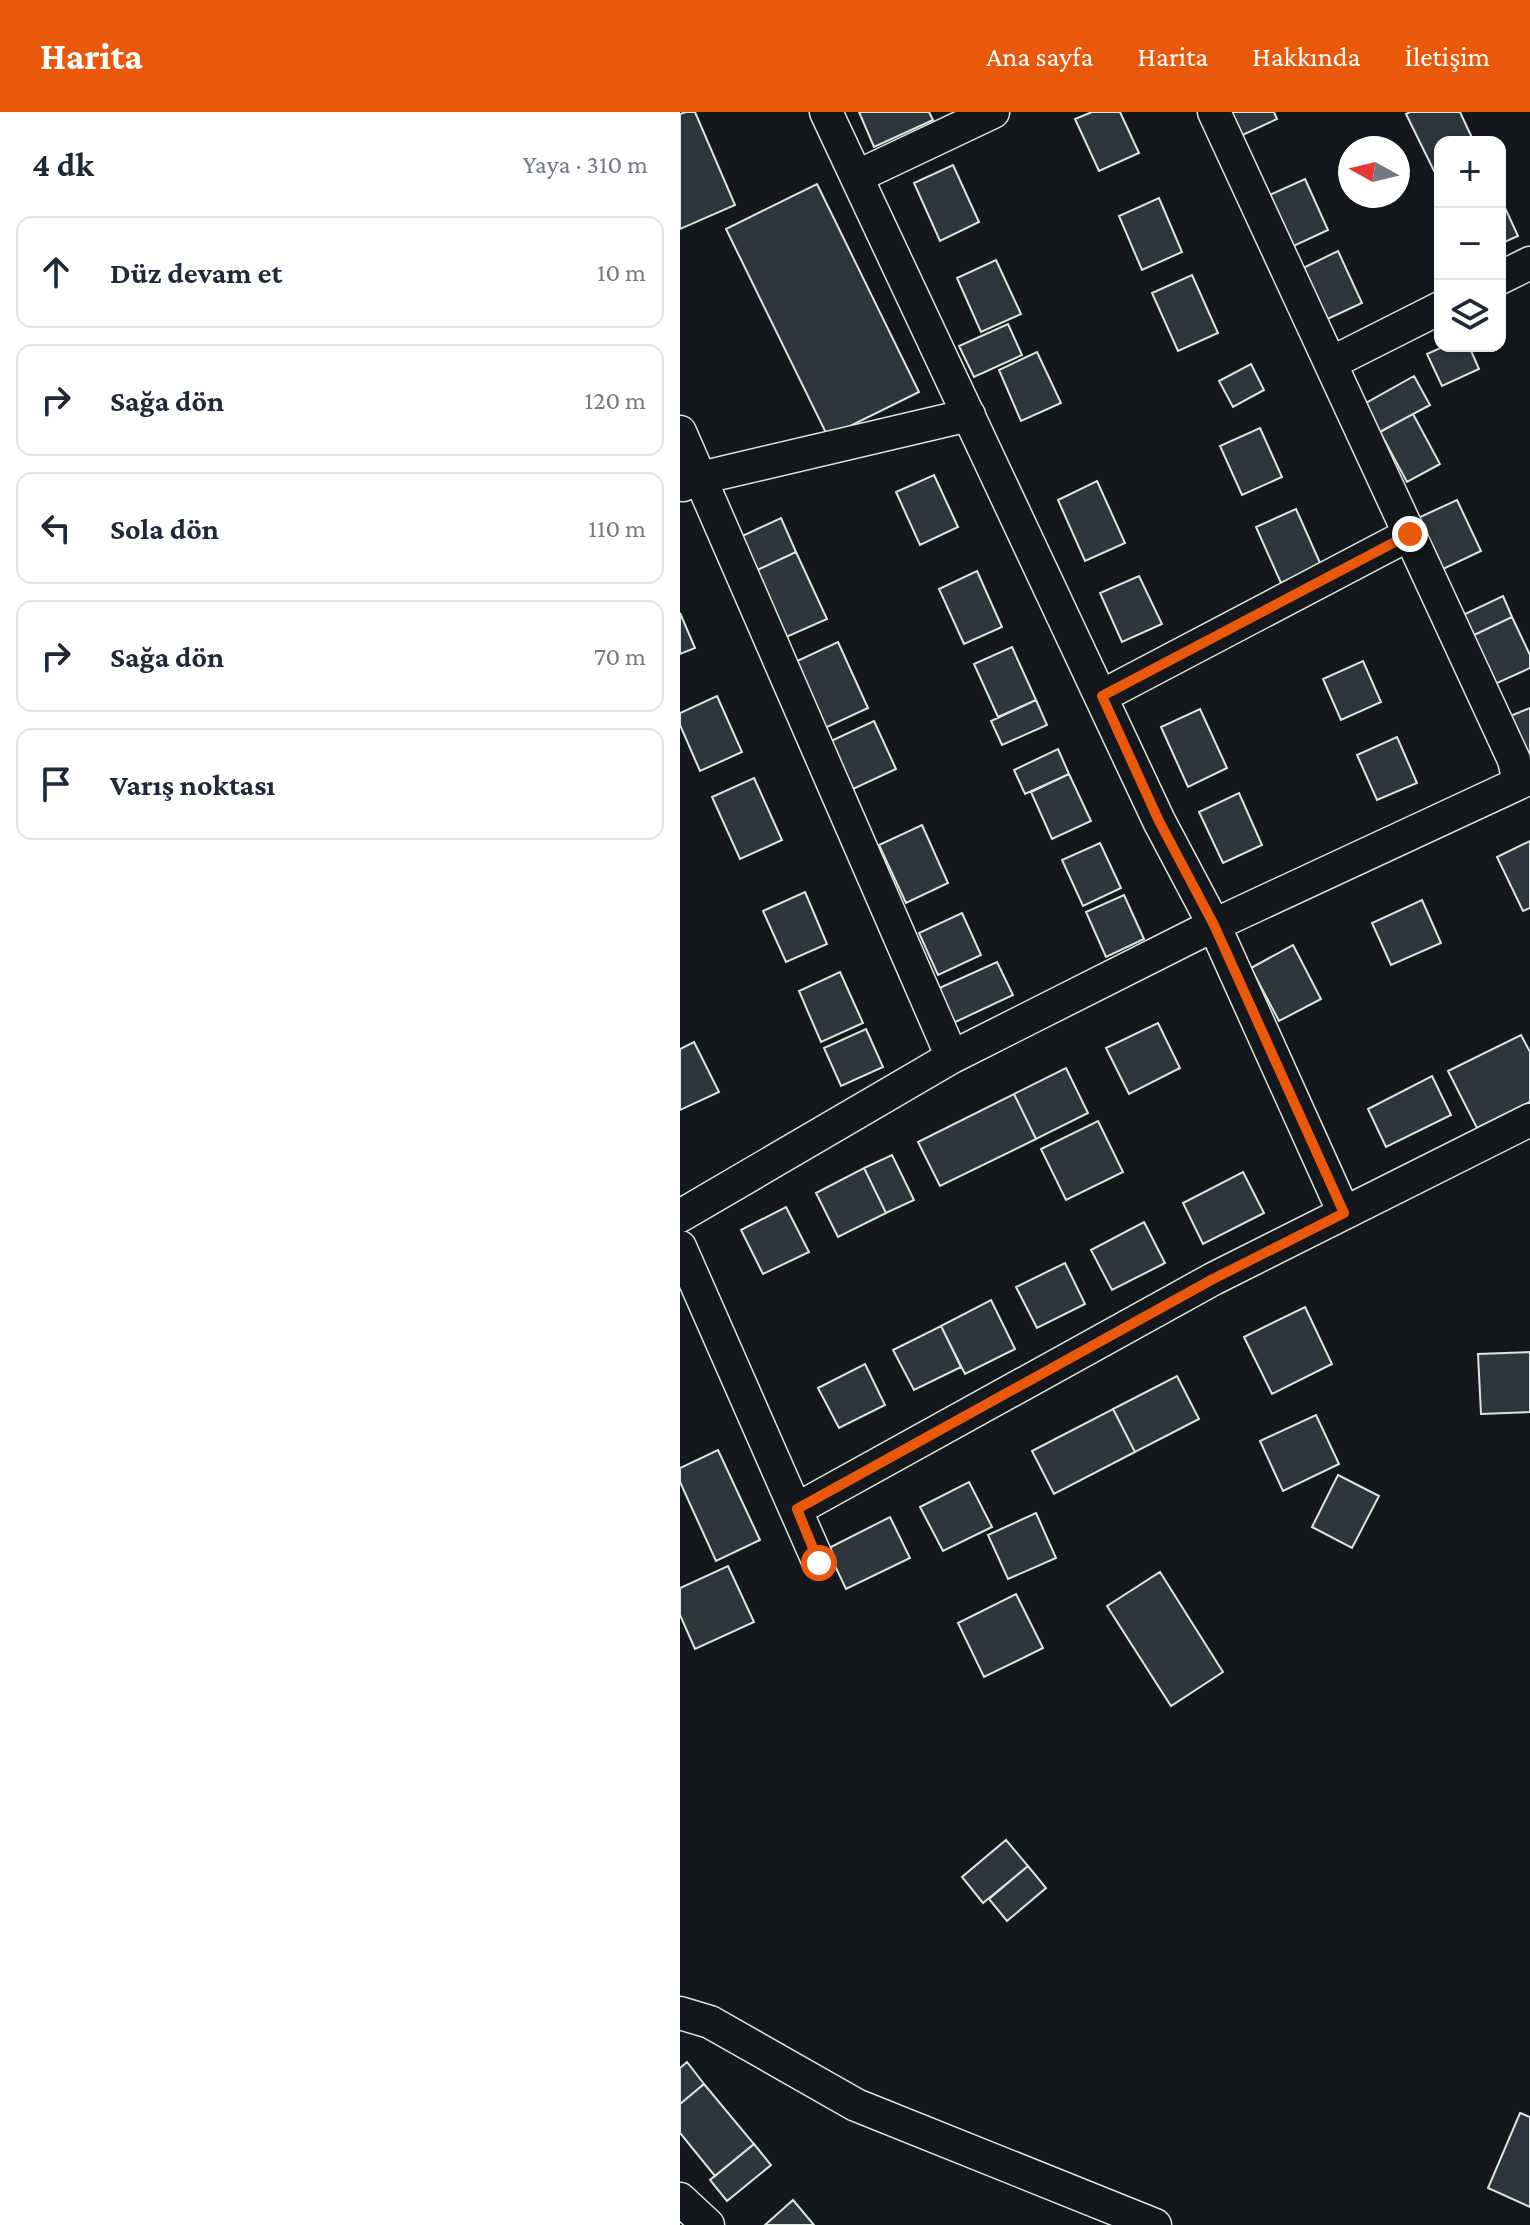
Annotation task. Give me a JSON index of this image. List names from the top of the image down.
{
  "north": "left",
  "page": {
    "header": "Harita",
    "nav": [
      "Ana sayfa",
      "Harita",
      "Hakkında",
      "İletişim"
    ],
    "heading": ["4 dk", "Yaya · 310 m"],
    "map_buttons": ["+", "−"],
    "list": [
      ["Düz devam et", "10 m"],
      ["Sağa dön", "120 m"],
      ["Sola dön", "110 m"],
      ["Sağa dön", "70 m"],
      "Varış noktası"
    ]
  }
}
